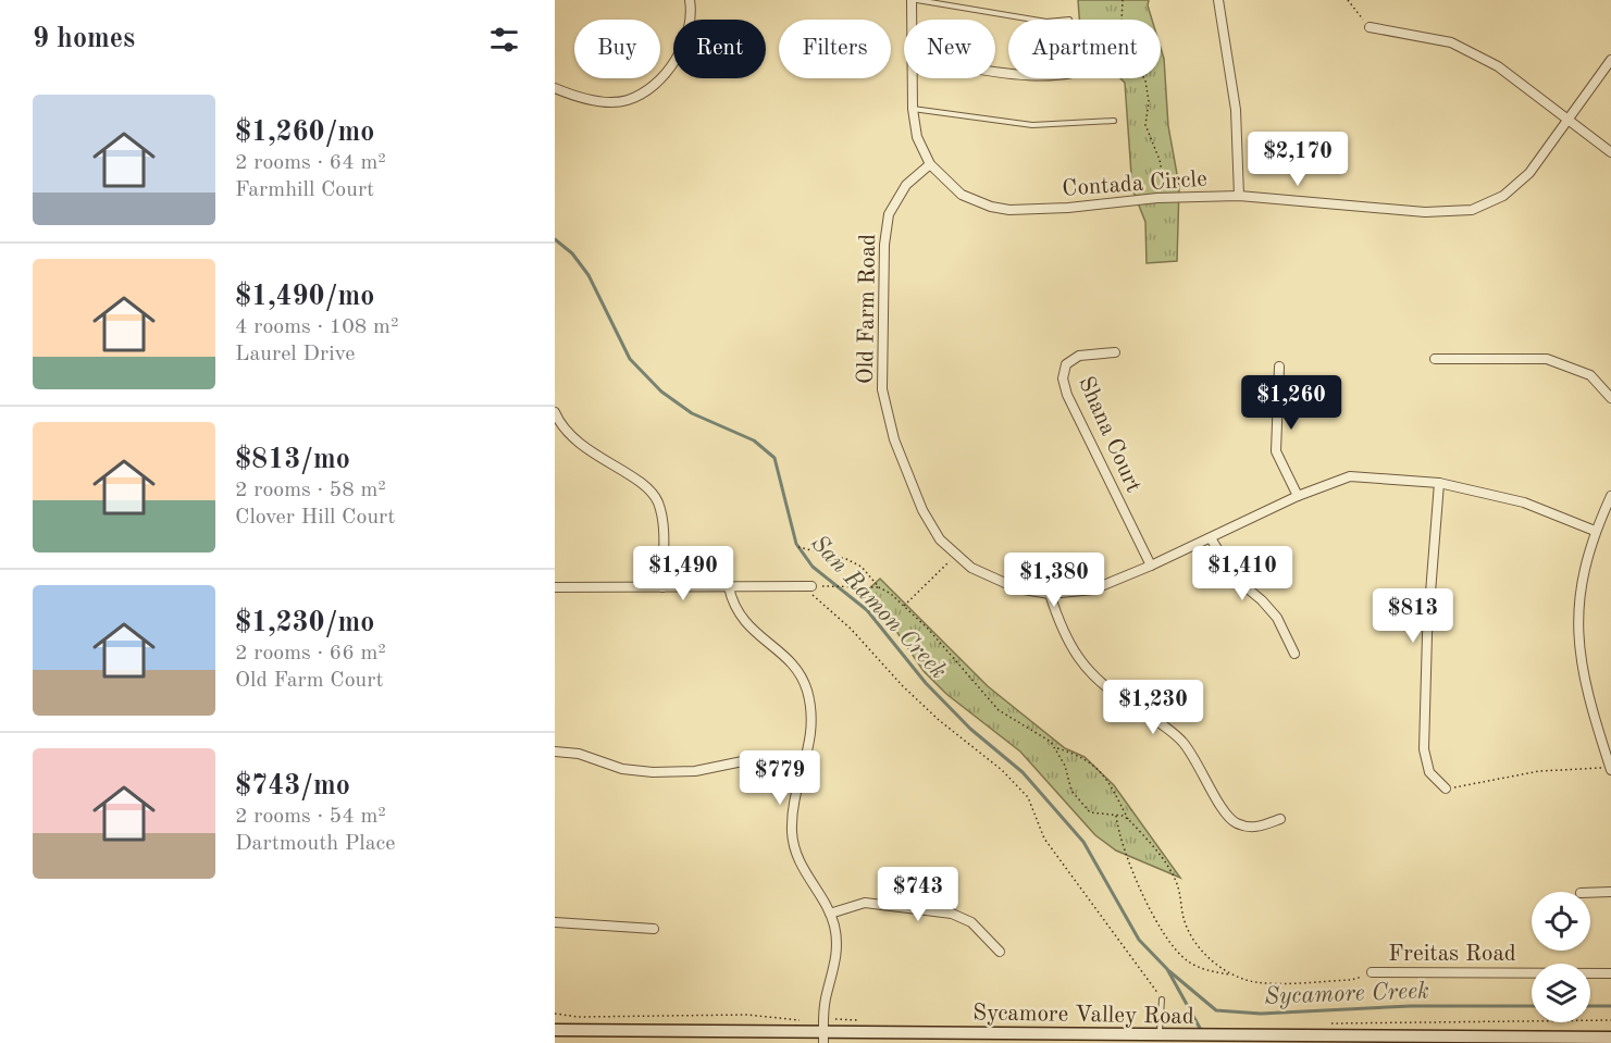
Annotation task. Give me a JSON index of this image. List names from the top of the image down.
{
  "streets": {
    "main road": ["Sycamore Valley Road"],
    "street": [
      "Contada Circle",
      "Old Farm Road",
      "Shana Court",
      "Freitas Road"
    ]
  },
  "crossings": [
    ["Contada Circle", "Old Farm Road"],
    ["Old Farm Road", "Shana Court"]
  ],
  "water": ["San Ramon Creek", "Sycamore Creek"],
  "page": {
    "heading": "9 homes",
    "chip": [
      "Buy",
      "Rent",
      "Filters",
      "New",
      "Apartment"
    ],
    "list": [
      {
        "name": "$1,260/mo",
        "note": "2 rooms · 64 m² · Farmhill Court"
      },
      {
        "name": "$1,490/mo",
        "note": "4 rooms · 108 m² · Laurel Drive"
      },
      {
        "name": "$813/mo",
        "note": "2 rooms · 58 m² · Clover Hill Court"
      },
      {
        "name": "$1,230/mo",
        "note": "2 rooms · 66 m² · Old Farm Court"
      },
      {
        "name": "$743/mo",
        "note": "2 rooms · 54 m² · Dartmouth Place"
      }
    ],
    "price": [
      "$2,170",
      "$1,260",
      "$1,490",
      "$1,410",
      "$1,380",
      "$813",
      "$1,230",
      "$779",
      "$743"
    ]
  }
}
